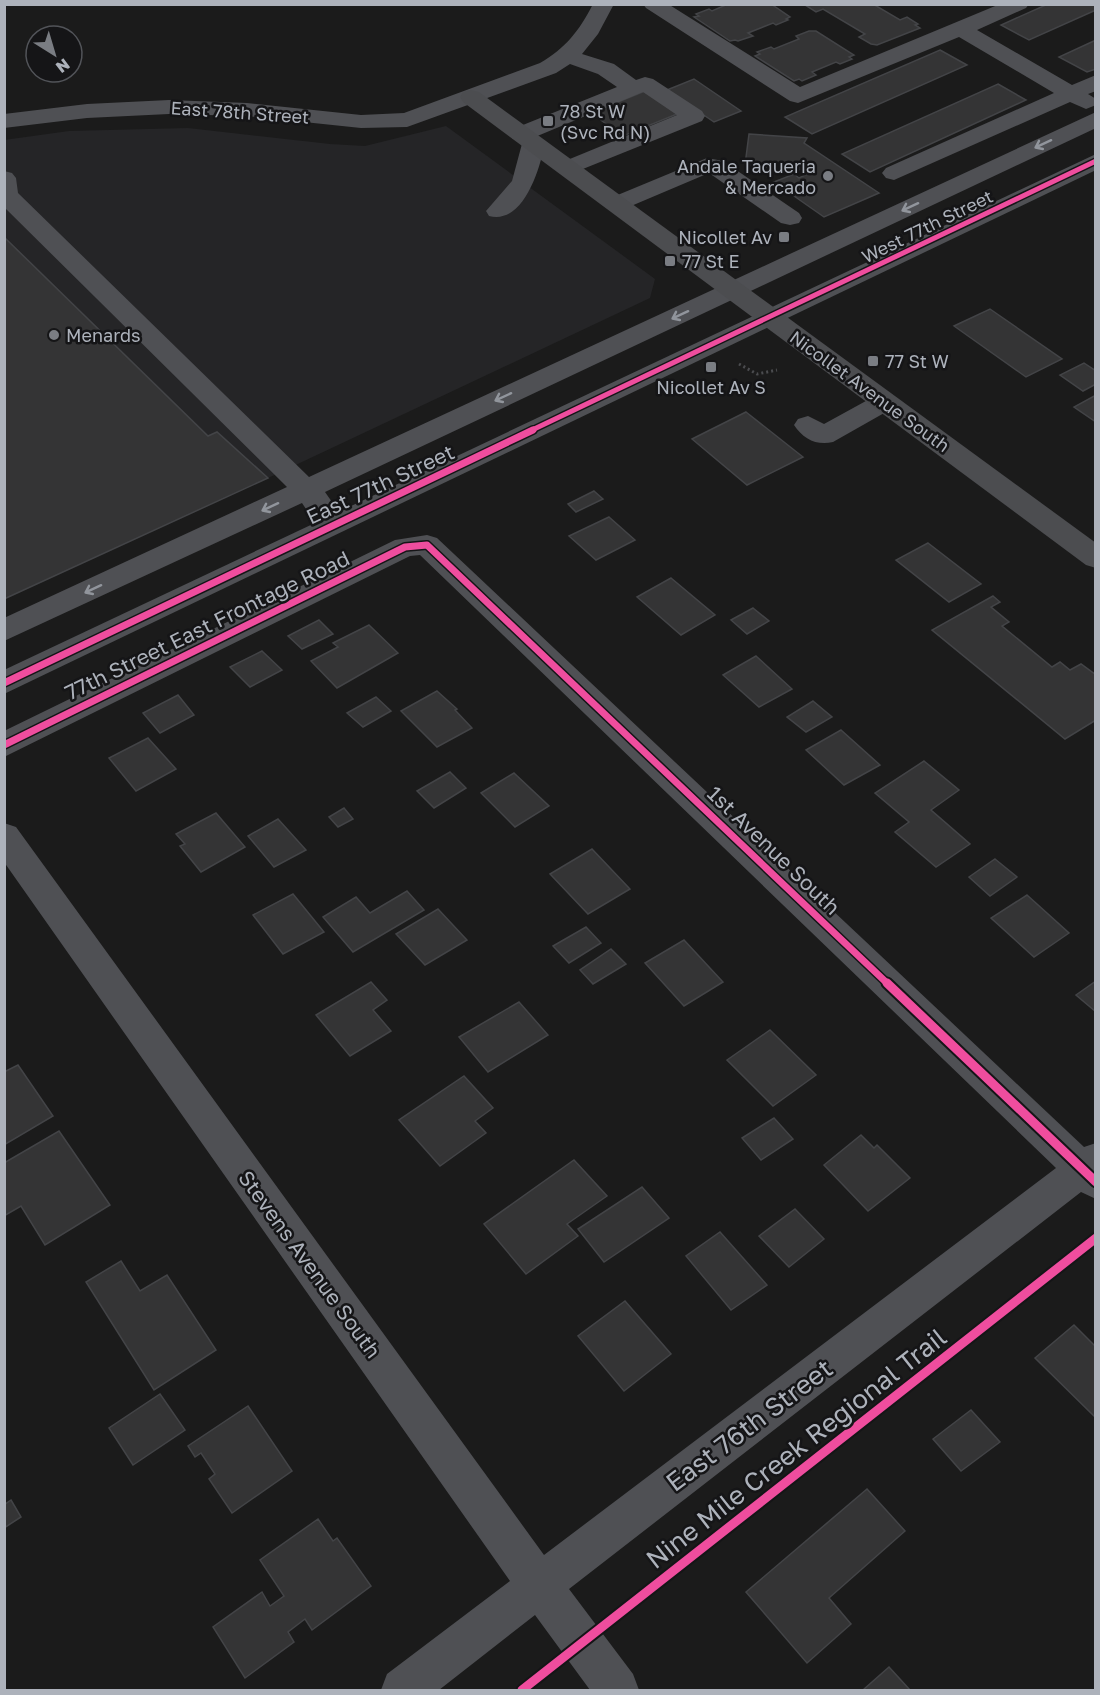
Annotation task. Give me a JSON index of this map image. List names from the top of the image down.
{
  "streets": {
    "main road": ["Nicollet Avenue South"],
    "street": [
      "East 78th Street",
      "West 77th Street",
      "East 77th Street",
      "77th Street East Frontage Road",
      "1st Avenue South",
      "Stevens Avenue South",
      "East 76th Street"
    ],
    "cycle path": ["Nine Mile Creek Regional Trail"]
  },
  "crossings": [
    ["East 78th Street", "Nicollet Avenue South"],
    ["West 77th Street", "Nicollet Avenue South"],
    ["West 77th Street", "East 77th Street"],
    ["Nicollet Avenue South", "East 77th Street"],
    ["77th Street East Frontage Road", "1st Avenue South"],
    ["1st Avenue South", "East 76th Street"],
    ["Stevens Avenue South", "East 76th Street"]
  ],
  "places": {
    "transit": [
      "78 St W (Svc Rd N)",
      "Nicollet Av",
      "77 St E",
      "77 St W",
      "Nicollet Av S"
    ],
    "other": ["Andale Taqueria & Mercado", "Menards"]
  },
  "north": "bottom right"
}
